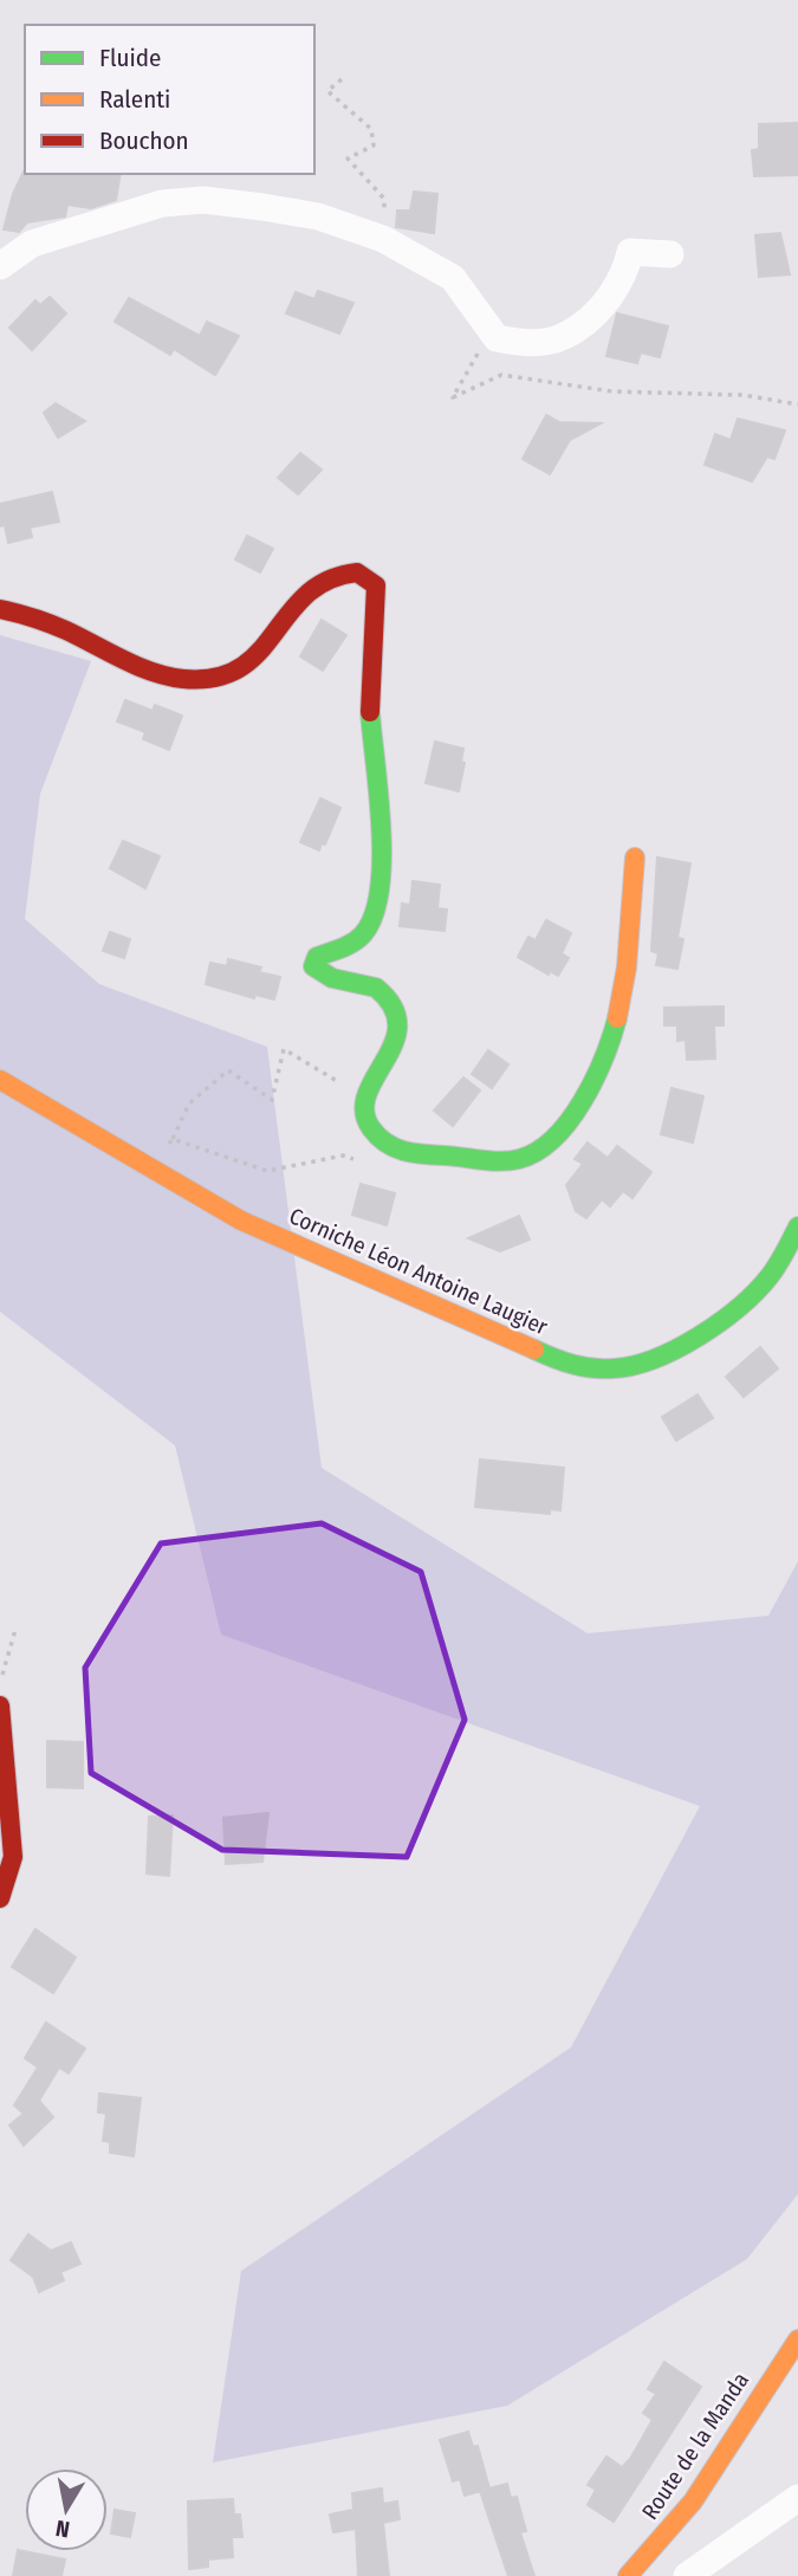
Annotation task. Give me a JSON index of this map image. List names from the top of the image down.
{
  "streets": {
    "street": ["Corniche Léon Antoine Laugier", "Route de la Manda"]
  },
  "legend": ["Fluide", "Ralenti", "Bouchon"],
  "north": "bottom"
}
